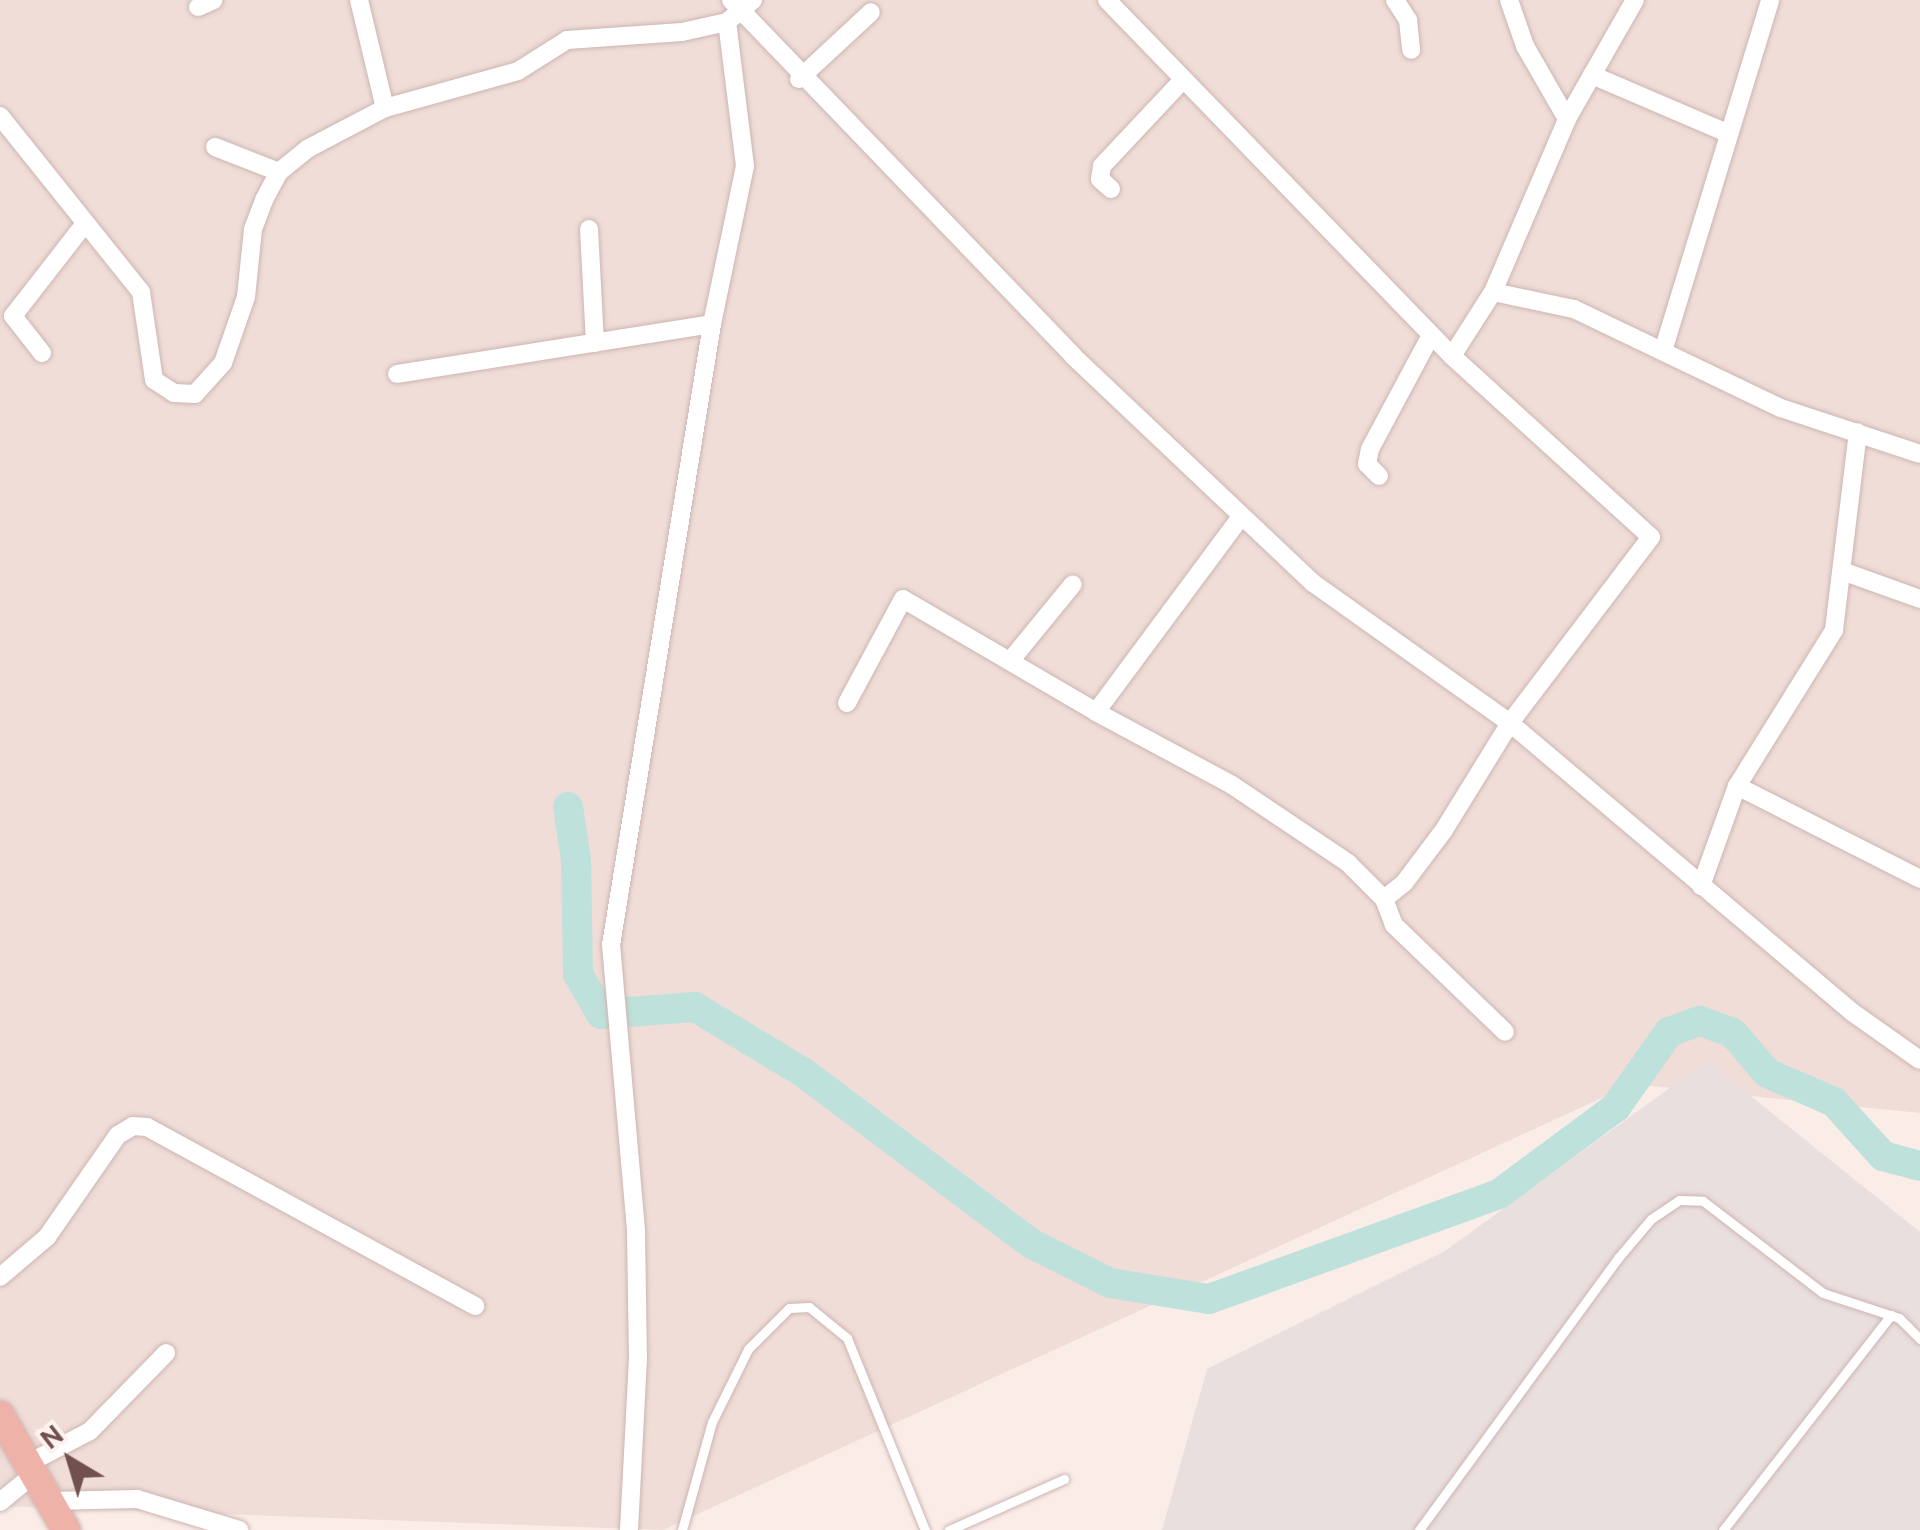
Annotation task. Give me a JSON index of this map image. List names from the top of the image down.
{
  "north": "top left"
}
